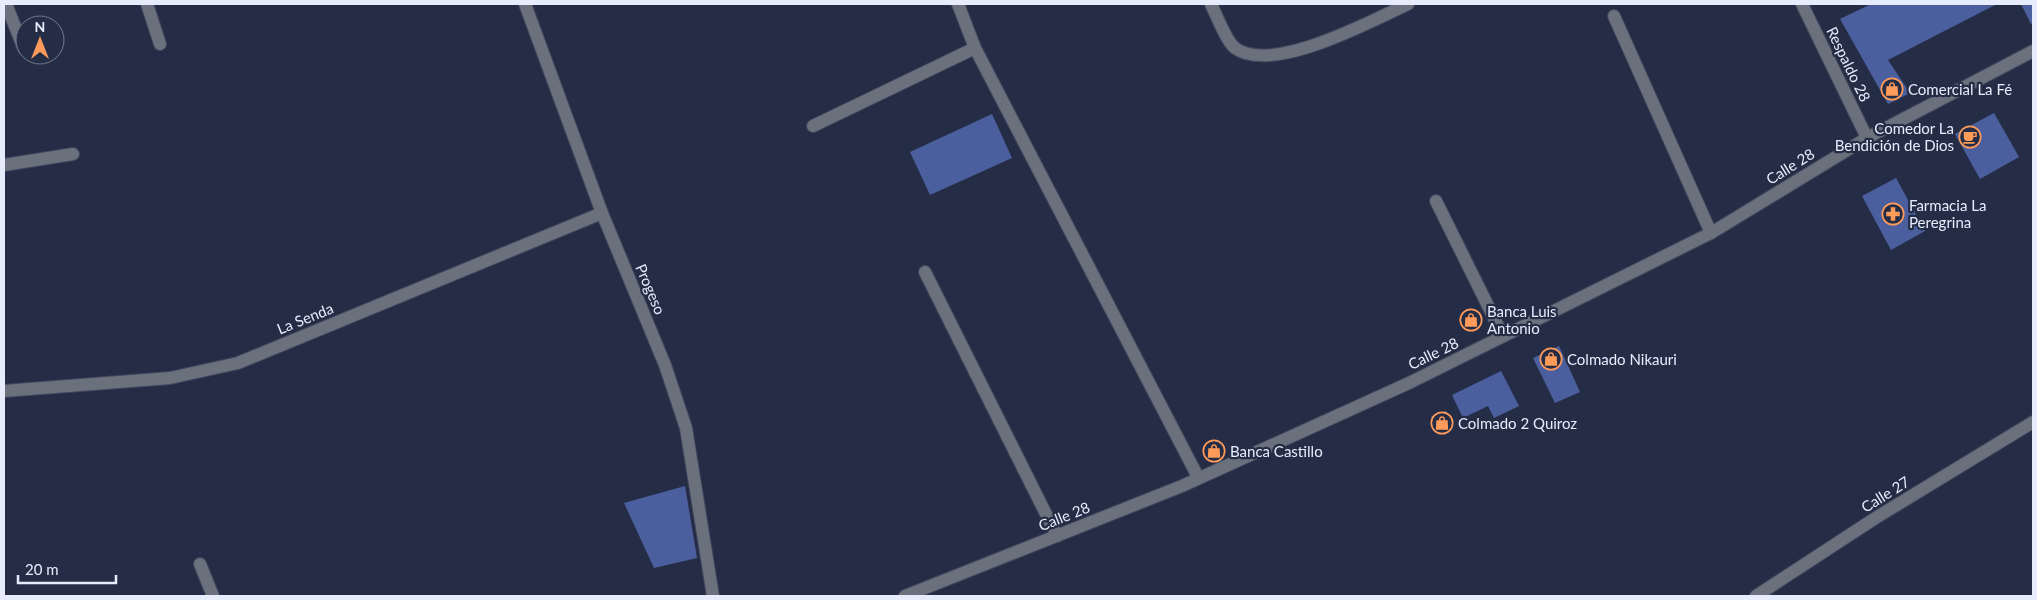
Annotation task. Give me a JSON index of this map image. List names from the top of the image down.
{
  "streets": {
    "street": [
      "Respaldo 28",
      "Calle 28",
      "Progeso",
      "La Senda",
      "Calle 27"
    ]
  },
  "crossings": [
    ["Respaldo 28", "Calle 28"],
    ["Progeso", "La Senda"]
  ],
  "places": {
    "shop": [
      "Comercial La Fé",
      "Banca Luis Antonio",
      "Colmado Nikauri",
      "Colmado 2 Quiroz",
      "Banca Castillo"
    ],
    "cafe": ["Comedor La Bendición de Dios"],
    "pharmacy": ["Farmacia La Peregrina"]
  },
  "scale_bar": "20 m",
  "north": "top"
}
